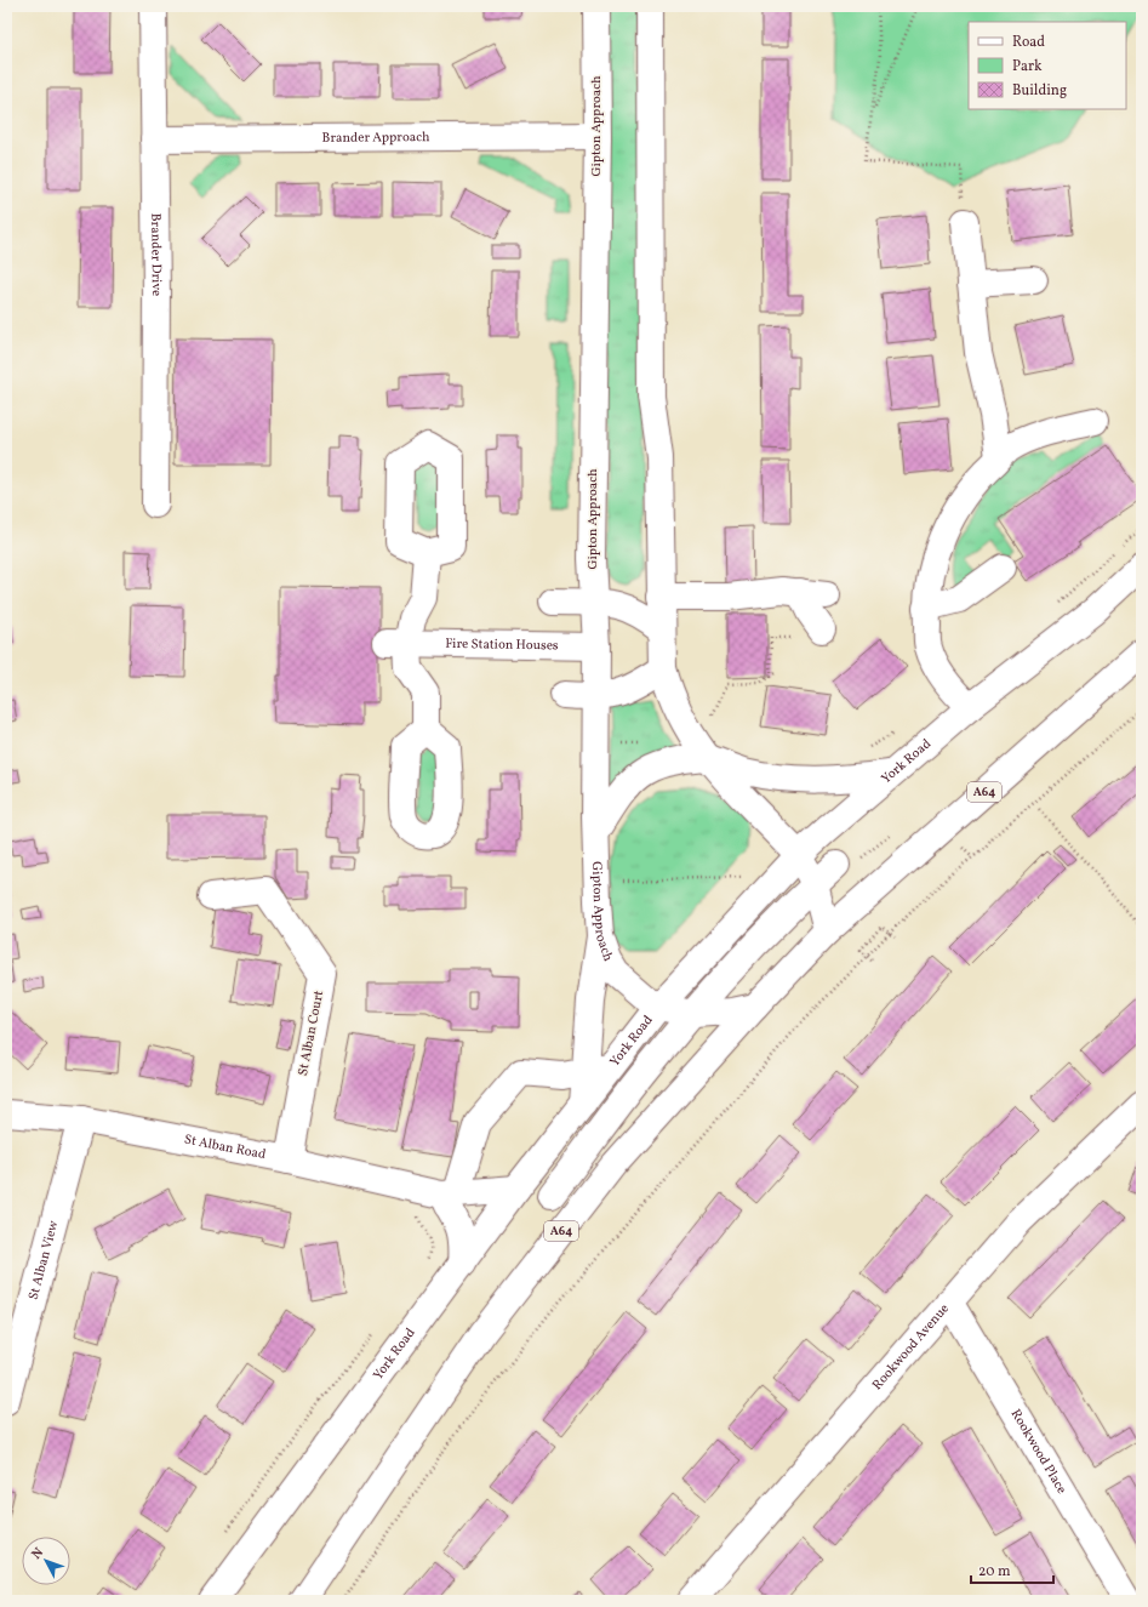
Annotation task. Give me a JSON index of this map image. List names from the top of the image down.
{
  "streets": {
    "main road": [
      "Gipton Approach",
      "Brander Approach",
      "Brander Drive",
      "Fire Station Houses",
      "York Road",
      "A64",
      "St Alban Court",
      "St Alban Road",
      "St Alban View",
      "Rookwood Avenue",
      "Rookwood Place"
    ]
  },
  "crossings": [
    ["Gipton Approach", "Brander Approach"],
    ["Gipton Approach", "Fire Station Houses"],
    ["Gipton Approach", "York Road"],
    ["Brander Approach", "Brander Drive"],
    ["York Road", "St Alban Road"],
    ["St Alban Court", "St Alban Road"],
    ["St Alban Road", "St Alban View"],
    ["Rookwood Avenue", "Rookwood Place"]
  ],
  "legend": ["Road", "Park", "Building"],
  "scale_bar": "20 m",
  "north": "top left"
}
